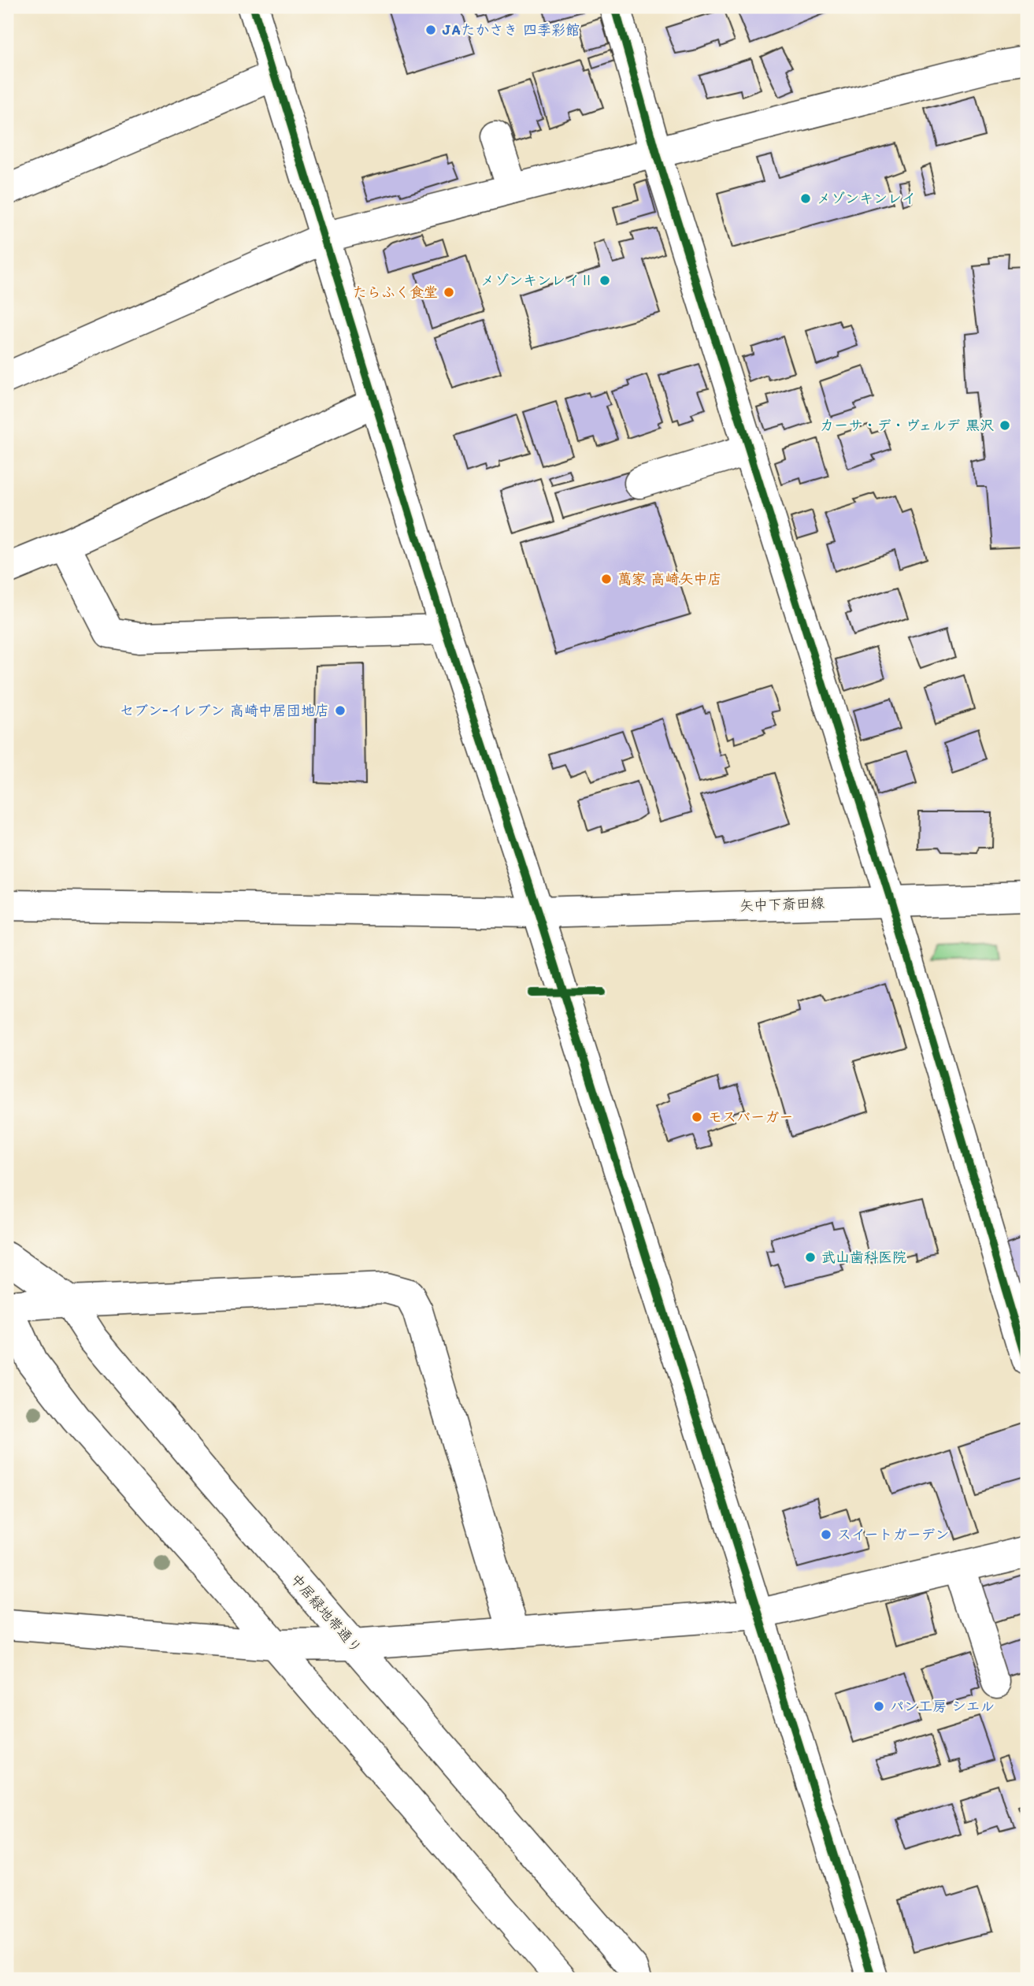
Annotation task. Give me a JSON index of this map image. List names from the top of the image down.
{
  "streets": {
    "street": ["矢中下斎田線", "中居緑地帯通り"]
  },
  "places": [
    "JAたかさき 四季彩館",
    "メゾンキンレイ",
    "メゾンキンレイⅡ",
    "たらふく食堂",
    "カーサ・デ・ヴェルデ 黒沢",
    "萬家 高崎矢中店",
    "セブン-イレブン 高崎中居団地店",
    "モスバーガー",
    "武山歯科医院",
    "スイートガーデン",
    "パン工房 シエル"
  ]
}
